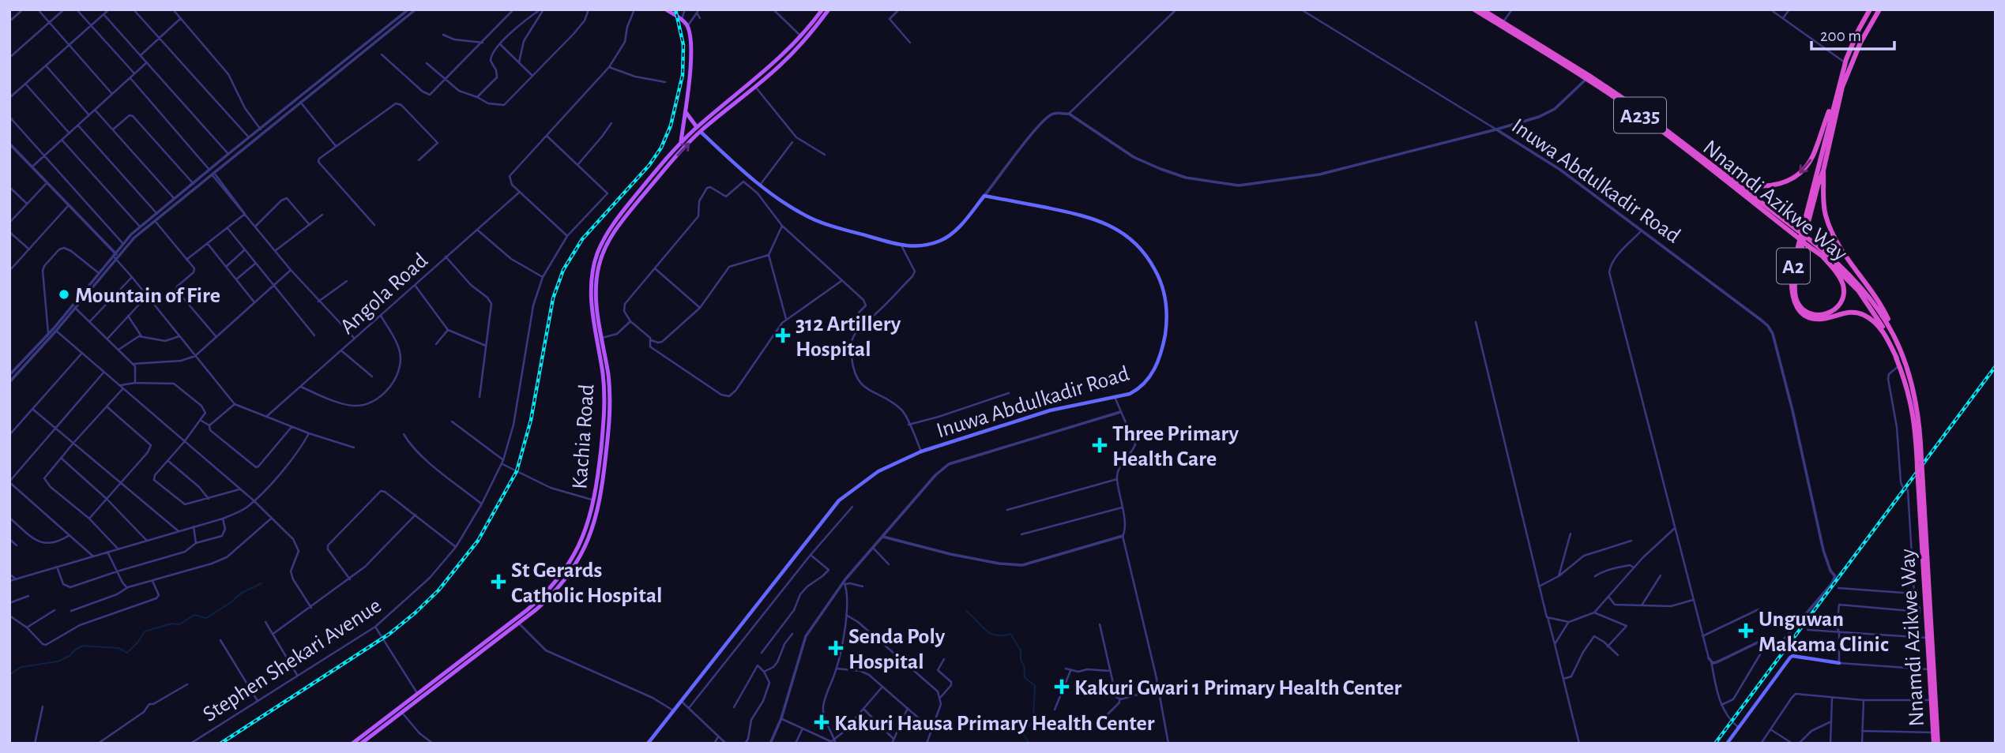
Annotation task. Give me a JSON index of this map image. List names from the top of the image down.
{
  "streets": {
    "highway": ["A235", "Nnamdi Azikwe Way", "A2"],
    "main road": ["Inuwa Abdulkadir Road", "Kachia Road"],
    "street": ["Angola Road", "Stephen Shekari Avenue"]
  },
  "crossings": [
    ["Nnamdi Azikwe Way", "A2"]
  ],
  "places": {
    "other": ["Mountain of Fire"],
    "health": [
      "312 Artillery Hospital",
      "Three Primary Health Care",
      "St Gerards Catholic Hospital",
      "Unguwan Makama Clinic",
      "Senda Poly Hospital",
      "Kakuri Gwari 1 Primary Health Center",
      "Kakuri Hausa Primary Health Center"
    ]
  },
  "scale_bar": "200 m"
}
